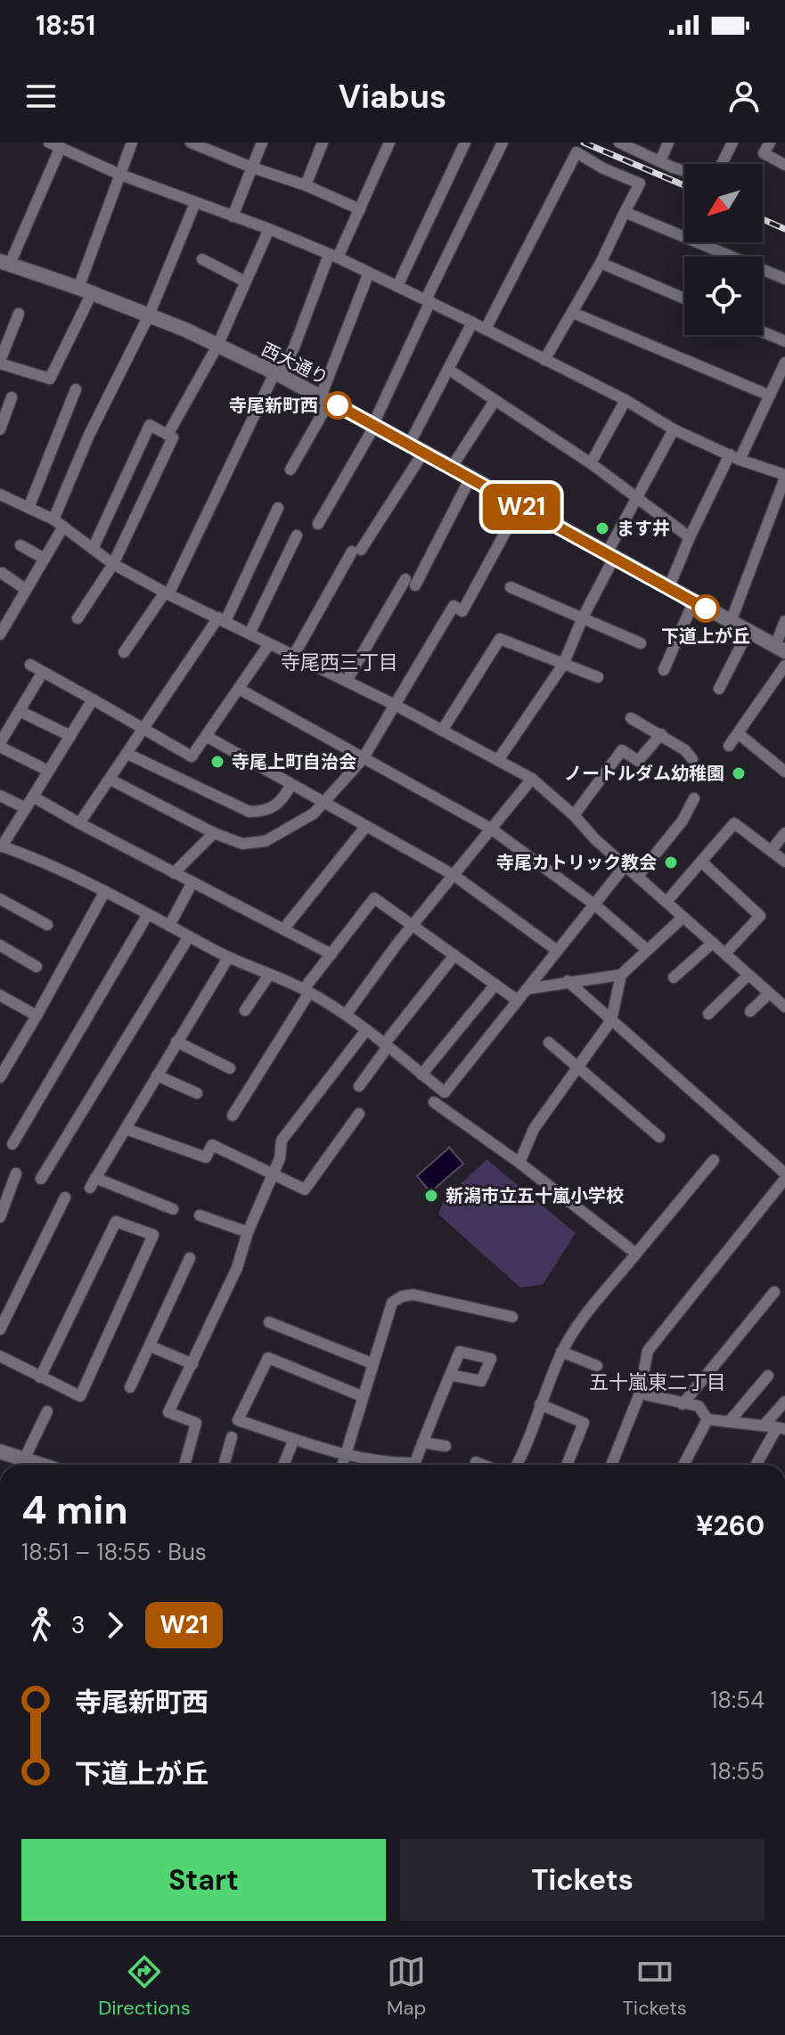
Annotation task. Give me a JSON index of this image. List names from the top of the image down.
{
  "streets": {
    "street": ["西大通り"]
  },
  "districts": ["寺尾西三丁目", "五十嵐東二丁目"],
  "places": [
    "寺尾新町西",
    "ます井",
    "下道上が丘",
    "寺尾上町自治会",
    "ノートルダム幼稚園",
    "寺尾カトリック教会",
    "新潟市立五十嵐小学校"
  ],
  "lines": ["bus line W21"],
  "north": "bottom left",
  "page": {
    "status": "18:51",
    "header": "Viabus",
    "on_map": "W21",
    "heading": ["4 min", "18:51 – 18:55 · Bus", "¥260"],
    "legs": ["3", "W21"],
    "list": [
      {
        "name": "寺尾新町西",
        "value": "18:54"
      },
      {
        "name": "下道上が丘",
        "value": "18:55"
      }
    ],
    "buttons": ["Start", "Tickets"],
    "tabs": ["Directions", "Map", "Tickets"]
  }
}
